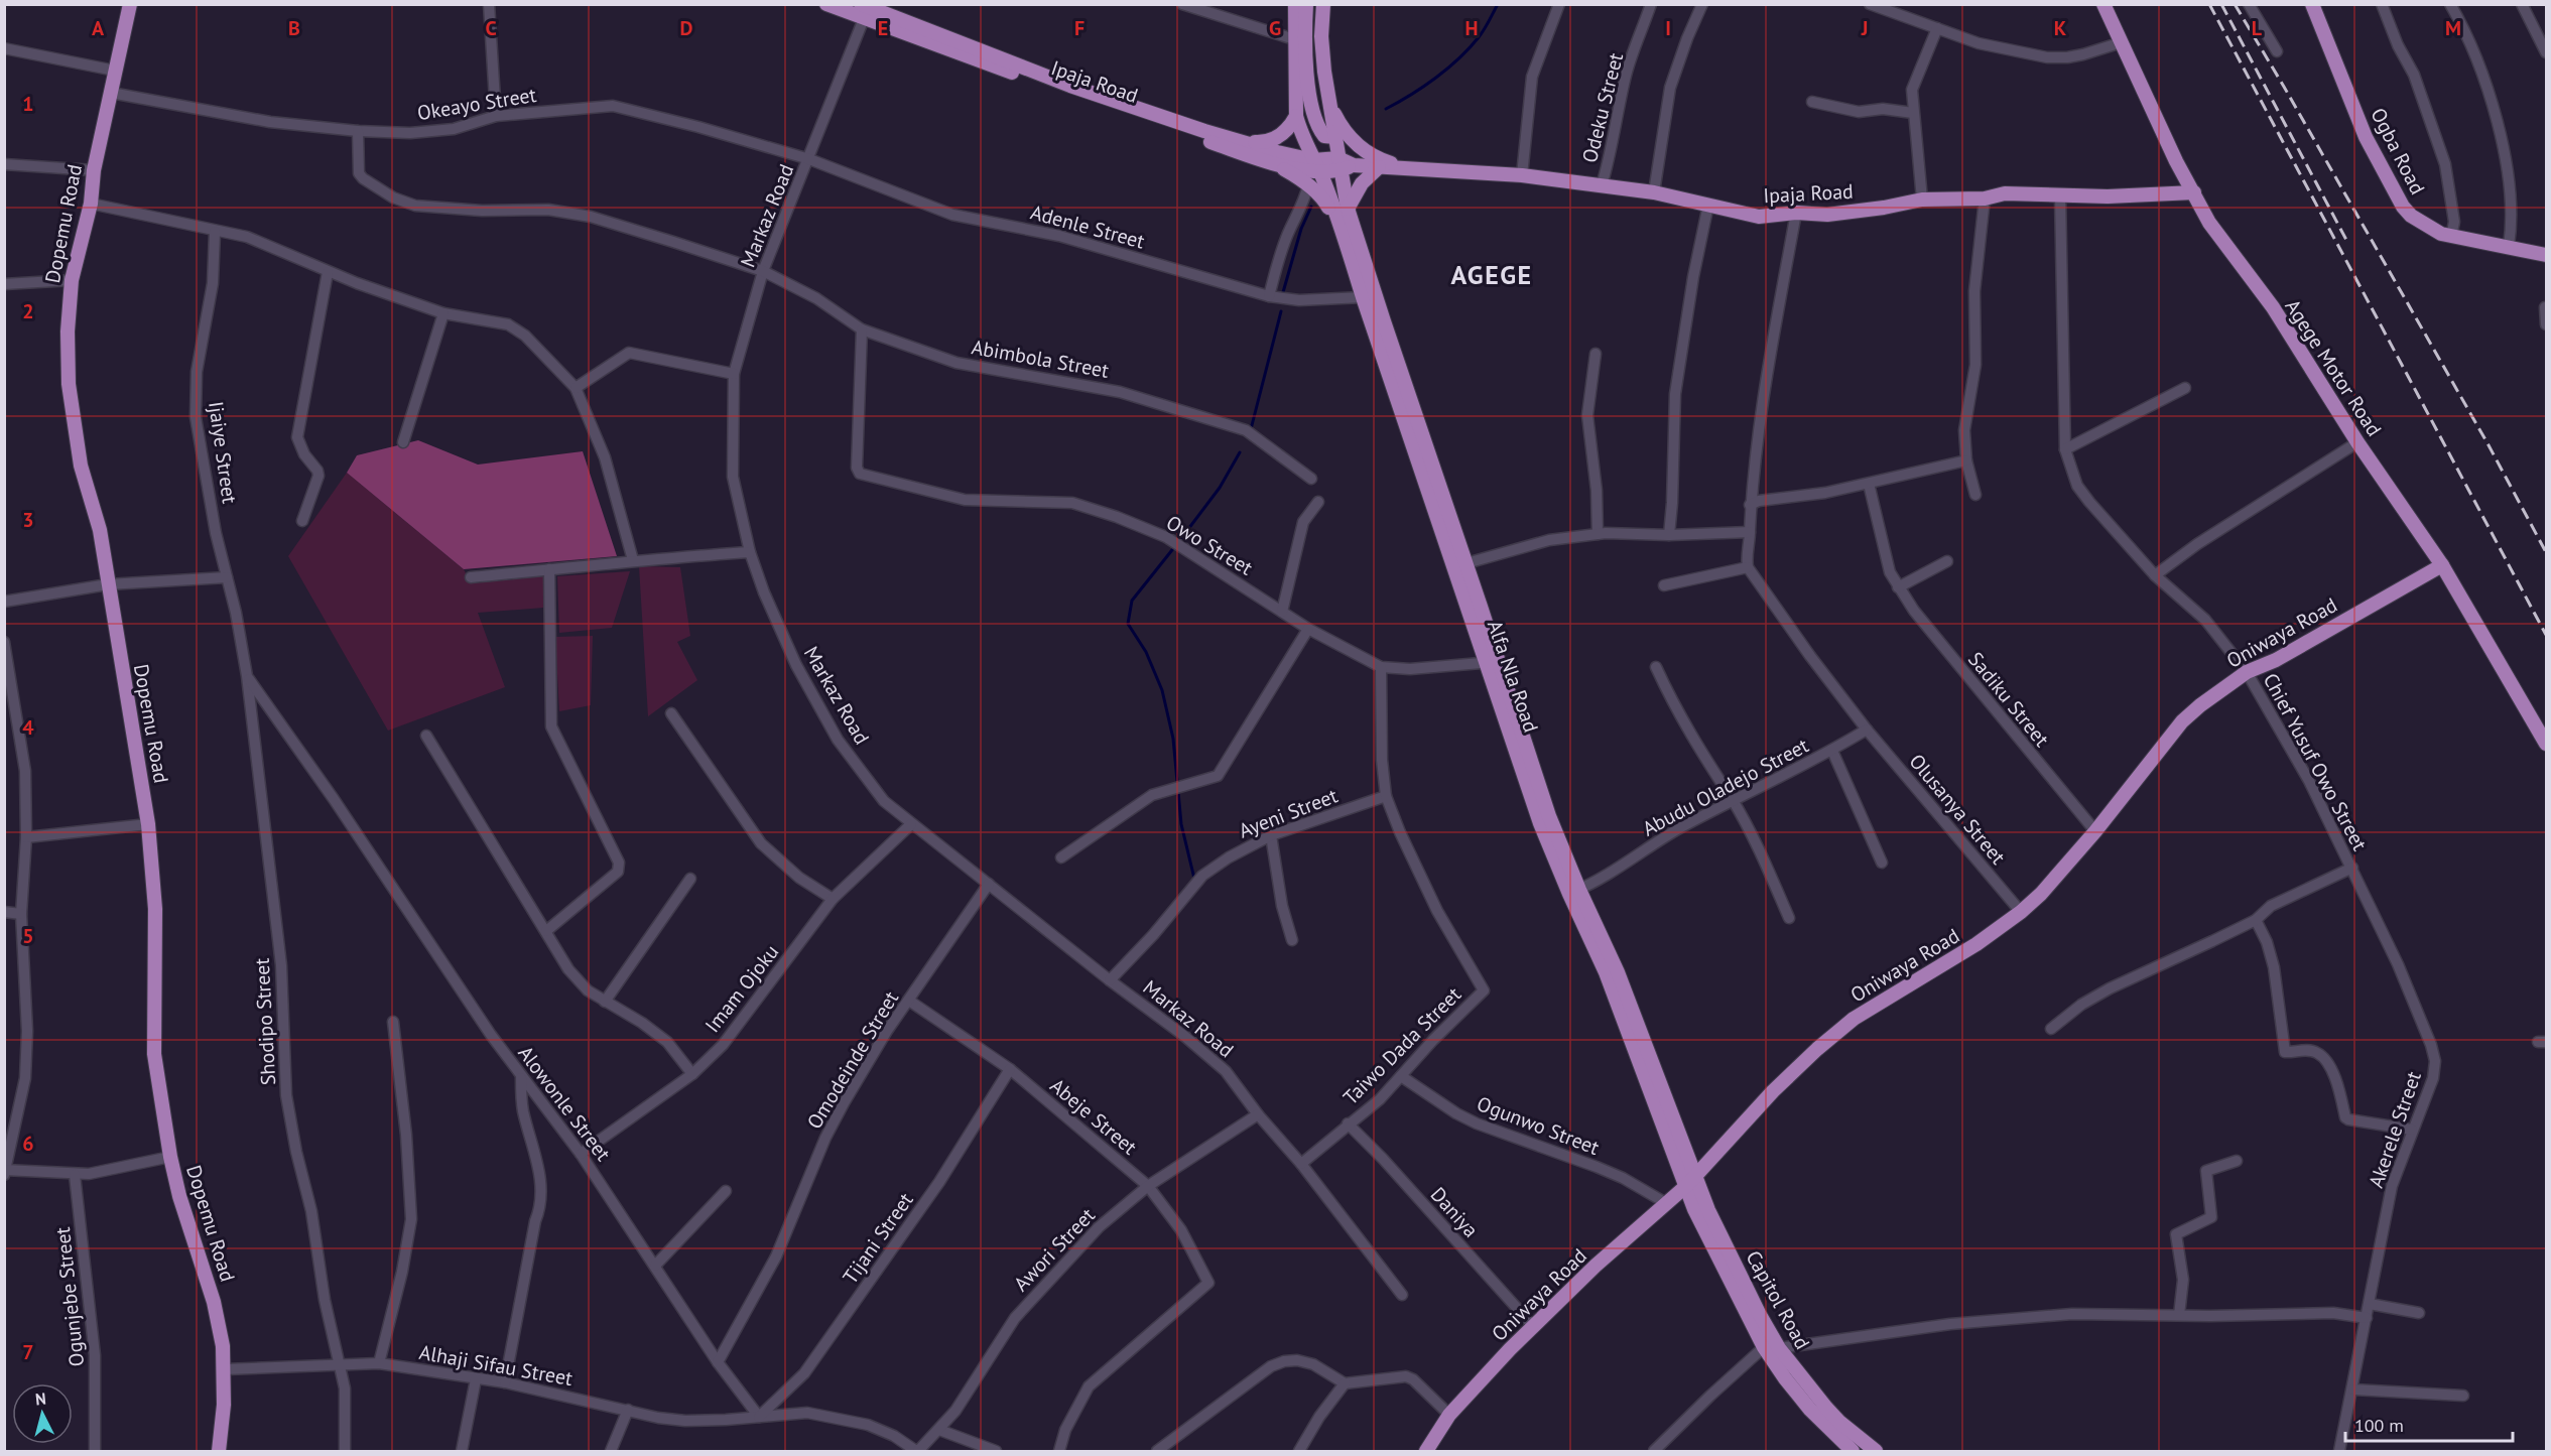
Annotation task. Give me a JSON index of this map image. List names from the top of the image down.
{
  "streets": {
    "main road": [
      "Ipaja Road",
      "Ogba Road",
      "Dopemu Road",
      "Agege Motor Road",
      "Oniwaya Road",
      "Alfa Nla Road",
      "Capitol Road"
    ],
    "street": [
      "Okeayo Street",
      "Odeku Street",
      "Markaz Road",
      "Adenle Street",
      "Abimbola Street",
      "Ijaiye Street",
      "Owo Street",
      "Sadiku Street",
      "Chief Yusuf Owo Street",
      "Abudu Oladejo Street",
      "Olusanya Street",
      "Ayeni Street",
      "Imam Ojoku",
      "Shodipo Street",
      "Taiwo Dada Street",
      "Omodeinde Street",
      "Alowonle Street",
      "Abeje Street",
      "Ogunwo Street",
      "Akerele Street",
      "Daniya",
      "Tijani Street",
      "Awori Street",
      "Ogunjebe Street",
      "Alhaji Sifau Street"
    ]
  },
  "crossings": [
    ["Ipaja Road", "Odeku Street"],
    ["Ipaja Road", "Markaz Road"],
    ["Ipaja Road", "Agege Motor Road"],
    ["Ipaja Road", "Alfa Nla Road"],
    ["Ipaja Road", "Chief Yusuf Owo Street"],
    ["Okeayo Street", "Markaz Road"],
    ["Okeayo Street", "Dopemu Road"],
    ["Okeayo Street", "Adenle Street"],
    ["Okeayo Street", "Abimbola Street"],
    ["Markaz Road", "Adenle Street"],
    ["Markaz Road", "Abimbola Street"],
    ["Markaz Road", "Ayeni Street"],
    ["Markaz Road", "Imam Ojoku"],
    ["Markaz Road", "Taiwo Dada Street"],
    ["Markaz Road", "Omodeinde Street"],
    ["Markaz Road", "Awori Street"],
    ["Dopemu Road", "Alhaji Sifau Street"],
    ["Adenle Street", "Alfa Nla Road"],
    ["Abimbola Street", "Owo Street"],
    ["Agege Motor Road", "Oniwaya Road"],
    ["Ijaiye Street", "Shodipo Street"],
    ["Ijaiye Street", "Alowonle Street"],
    ["Owo Street", "Alfa Nla Road"],
    ["Owo Street", "Taiwo Dada Street"],
    ["Oniwaya Road", "Alfa Nla Road"],
    ["Oniwaya Road", "Sadiku Street"],
    ["Oniwaya Road", "Chief Yusuf Owo Street"],
    ["Oniwaya Road", "Olusanya Street"],
    ["Oniwaya Road", "Ogunwo Street"],
    ["Oniwaya Road", "Daniya"],
    ["Oniwaya Road", "Capitol Road"],
    ["Alfa Nla Road", "Abudu Oladejo Street"],
    ["Alfa Nla Road", "Capitol Road"],
    ["Chief Yusuf Owo Street", "Akerele Street"],
    ["Abudu Oladejo Street", "Olusanya Street"],
    ["Ayeni Street", "Taiwo Dada Street"],
    ["Imam Ojoku", "Alowonle Street"],
    ["Shodipo Street", "Alowonle Street"],
    ["Shodipo Street", "Alhaji Sifau Street"],
    ["Taiwo Dada Street", "Ogunwo Street"],
    ["Taiwo Dada Street", "Daniya"],
    ["Omodeinde Street", "Alowonle Street"],
    ["Omodeinde Street", "Abeje Street"],
    ["Alowonle Street", "Tijani Street"],
    ["Alowonle Street", "Alhaji Sifau Street"],
    ["Abeje Street", "Tijani Street"],
    ["Abeje Street", "Awori Street"],
    ["Tijani Street", "Alhaji Sifau Street"]
  ],
  "districts": ["AGEGE"],
  "scale_bar": "100 m",
  "north": "top",
  "grid": {
    "columns": [
      "A",
      "B",
      "C",
      "D",
      "E",
      "F",
      "G",
      "H",
      "I",
      "J",
      "K",
      "L",
      "M"
    ],
    "rows": [
      "1",
      "2",
      "3",
      "4",
      "5",
      "6",
      "7"
    ]
  }
}
